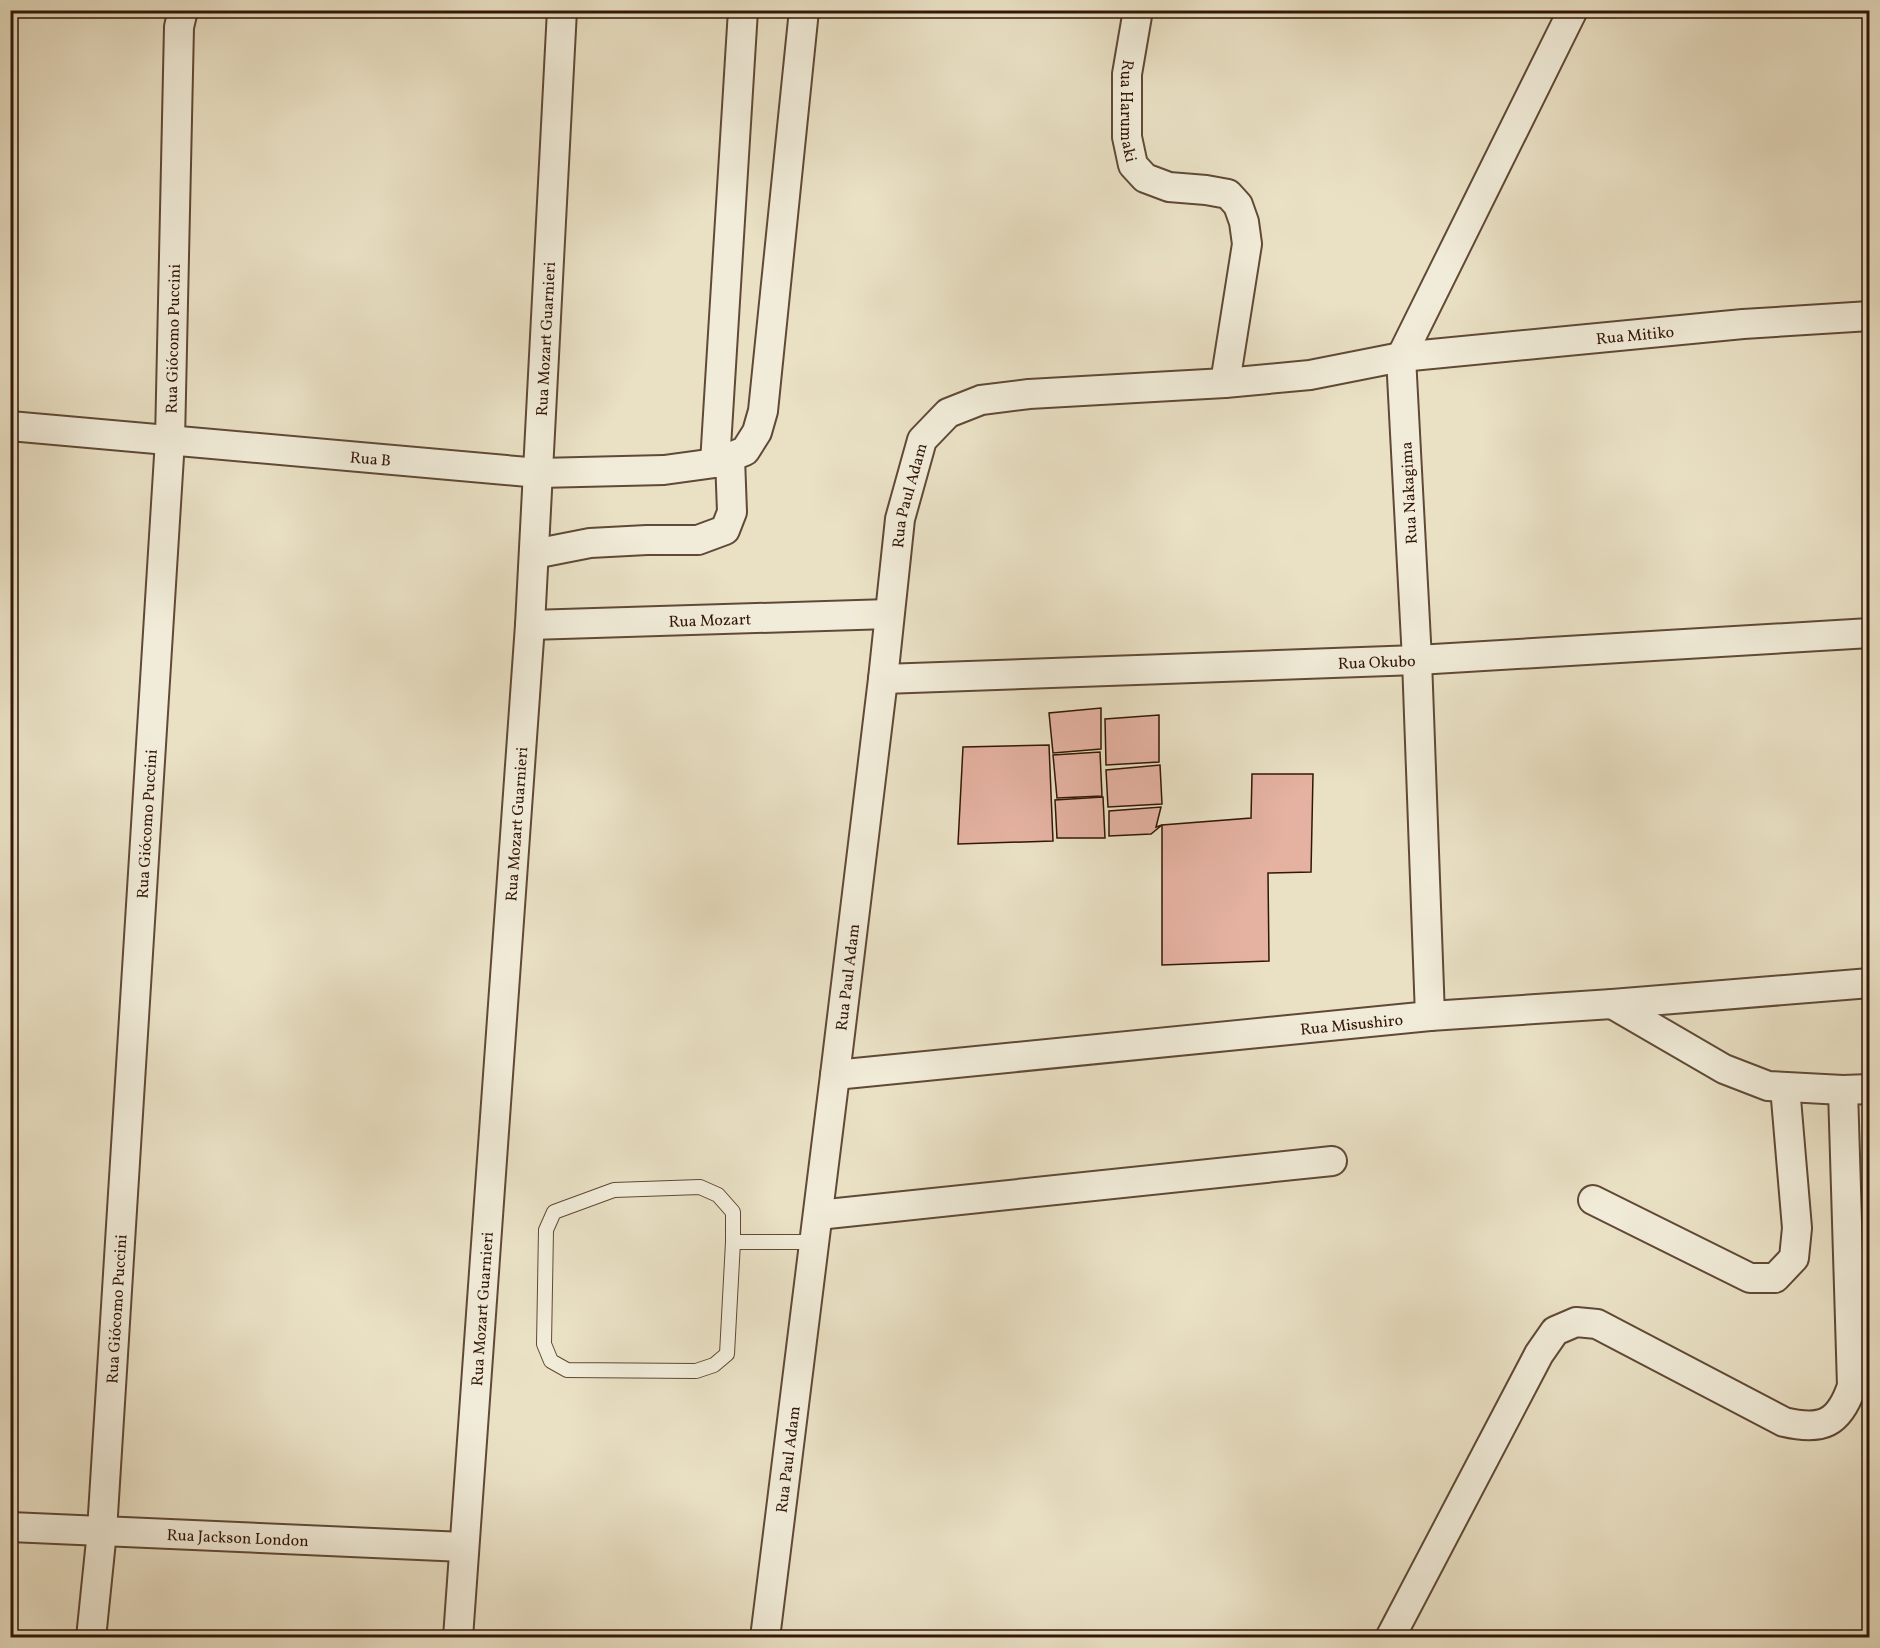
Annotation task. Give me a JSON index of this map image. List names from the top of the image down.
{
  "streets": {
    "street": [
      "Rua Harumaki",
      "Rua Mitiko",
      "Rua Giócomo Puccini",
      "Rua Mozart Guarnieri",
      "Rua B",
      "Rua Nakagima",
      "Rua Paul Adam",
      "Rua Mozart",
      "Rua Okubo",
      "Rua Misushiro",
      "Rua Jackson London"
    ]
  },
  "crossings": [
    ["Rua Harumaki", "Rua Paul Adam"],
    ["Rua Mitiko", "Rua Nakagima"],
    ["Rua Giócomo Puccini", "Rua B"],
    ["Rua Giócomo Puccini", "Rua Jackson London"],
    ["Rua Mozart Guarnieri", "Rua B"],
    ["Rua Mozart Guarnieri", "Rua Mozart"],
    ["Rua Mozart Guarnieri", "Rua Jackson London"],
    ["Rua Nakagima", "Rua Okubo"],
    ["Rua Nakagima", "Rua Misushiro"],
    ["Rua Paul Adam", "Rua Mozart"],
    ["Rua Paul Adam", "Rua Okubo"],
    ["Rua Paul Adam", "Rua Misushiro"]
  ]
}
